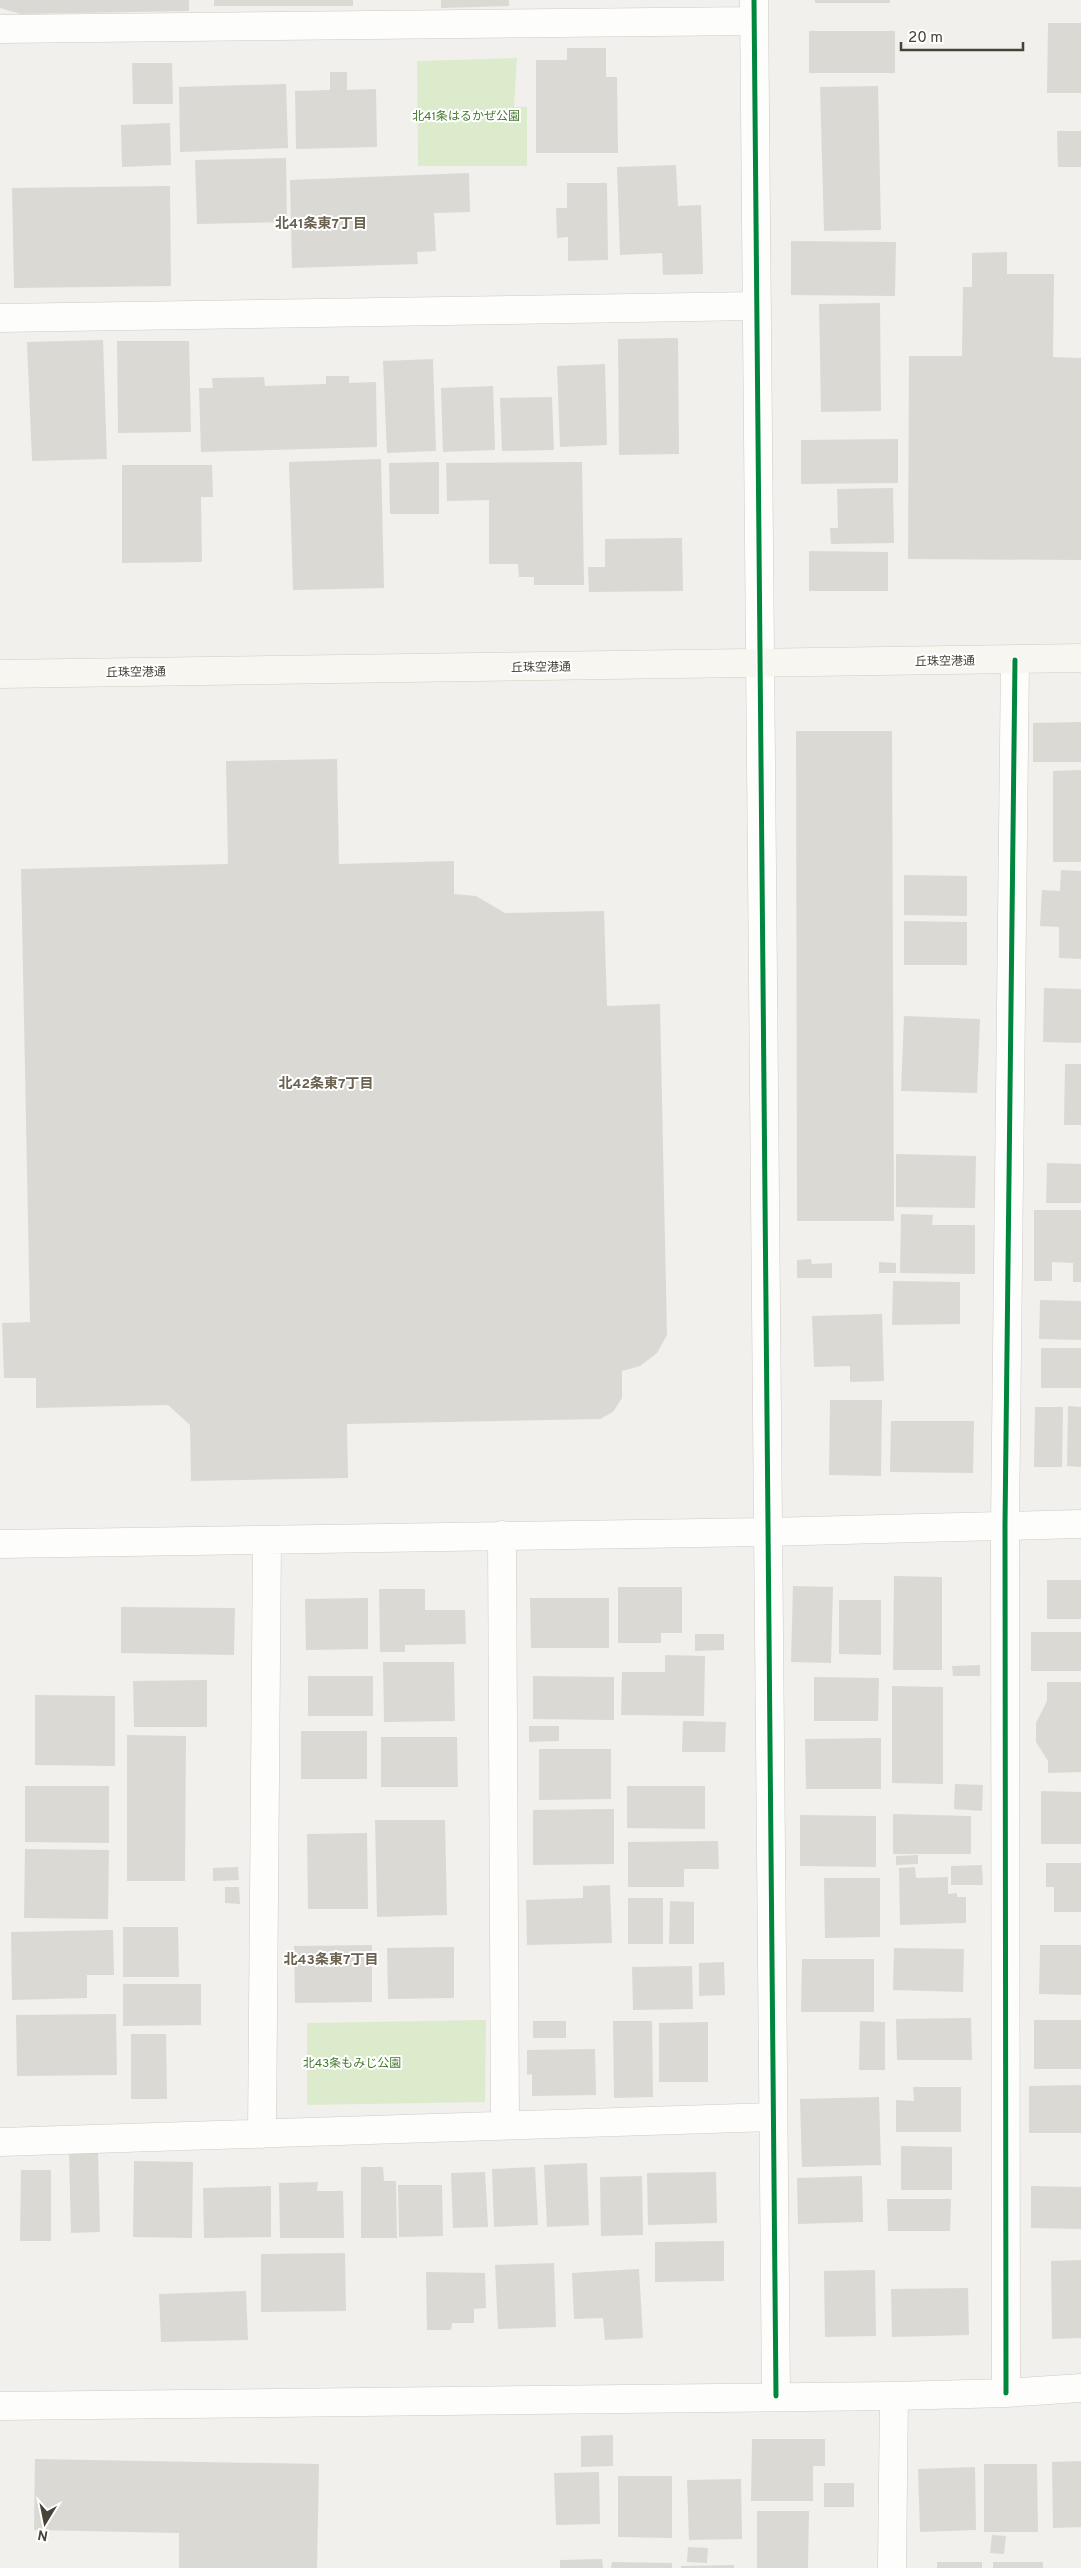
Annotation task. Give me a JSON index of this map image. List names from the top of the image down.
{
  "streets": {
    "main road": ["丘珠空港通"]
  },
  "districts": ["北41条東7丁目", "北42条東7丁目", "北43条東7丁目"],
  "parks": ["北41条はるかぜ公園", "北43条もみじ公園"],
  "scale_bar": "20 m",
  "north": "bottom"
}
